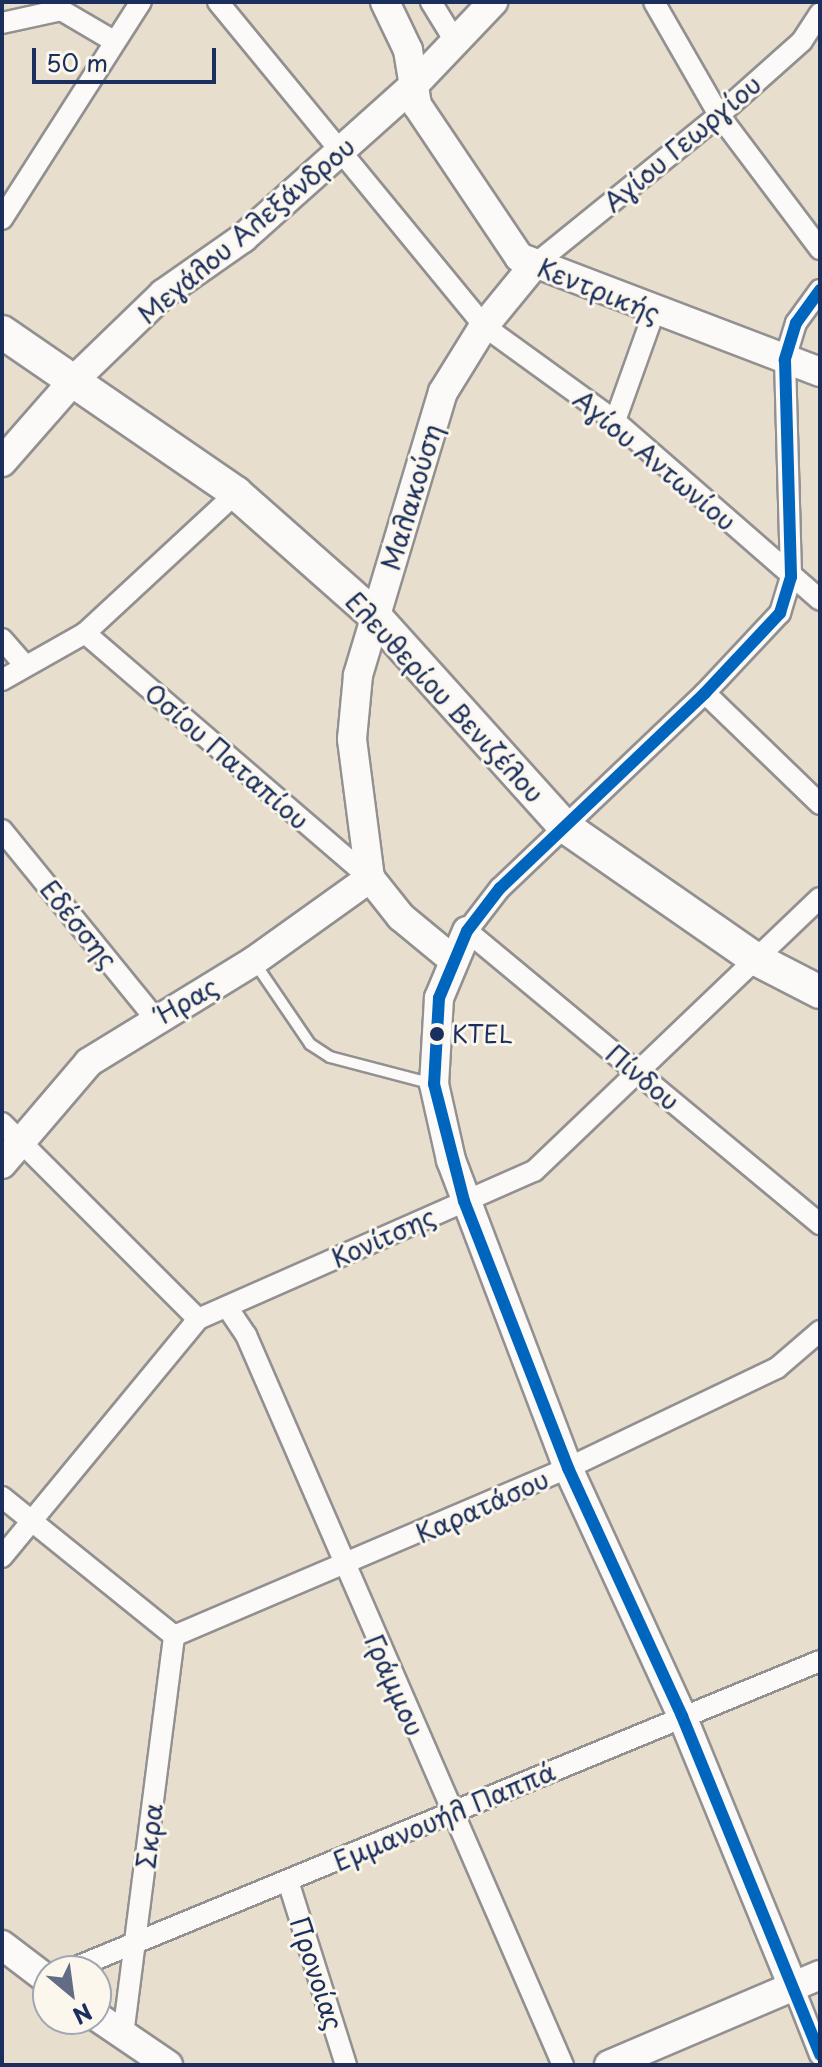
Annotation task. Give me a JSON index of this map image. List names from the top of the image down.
{
  "streets": {
    "main road": ["Ελευθερίου Βενιζέλου"],
    "street": [
      "Αγίου Γεωργίου",
      "Μεγάλου Αλεξάνδρου",
      "Κεντρικής",
      "Αγίου Αντωνίου",
      "Μαλακούση",
      "Οσίου Παταπίου",
      "Εδέσσης",
      "Ήρας",
      "Πίνδου",
      "Κονίτσης",
      "Καρατάσου",
      "Γράμμου",
      "Εμμανουήλ Παππά",
      "Σκρα",
      "Προνοίας"
    ]
  },
  "crossings": [
    ["Αγίου Γεωργίου", "Κεντρικής"],
    ["Αγίου Γεωργίου", "Μαλακούση"],
    ["Μεγάλου Αλεξάνδρου", "Κεντρικής"],
    ["Μεγάλου Αλεξάνδρου", "Αγίου Αντωνίου"],
    ["Μεγάλου Αλεξάνδρου", "Ελευθερίου Βενιζέλου"],
    ["Κεντρικής", "Μαλακούση"],
    ["Αγίου Αντωνίου", "Μαλακούση"],
    ["Μαλακούση", "Ελευθερίου Βενιζέλου"],
    ["Μαλακούση", "Οσίου Παταπίου"],
    ["Μαλακούση", "Ήρας"],
    ["Ελευθερίου Βενιζέλου", "Κονίτσης"],
    ["Οσίου Παταπίου", "Ήρας"],
    ["Εδέσσης", "Ήρας"],
    ["Πίνδου", "Κονίτσης"],
    ["Κονίτσης", "Γράμμου"],
    ["Καρατάσου", "Γράμμου"],
    ["Καρατάσου", "Σκρα"],
    ["Γράμμου", "Εμμανουήλ Παππά"],
    ["Εμμανουήλ Παππά", "Σκρα"],
    ["Εμμανουήλ Παππά", "Προνοίας"]
  ],
  "places": ["KTEL"],
  "scale_bar": "50 m",
  "north": "bottom right"
}
